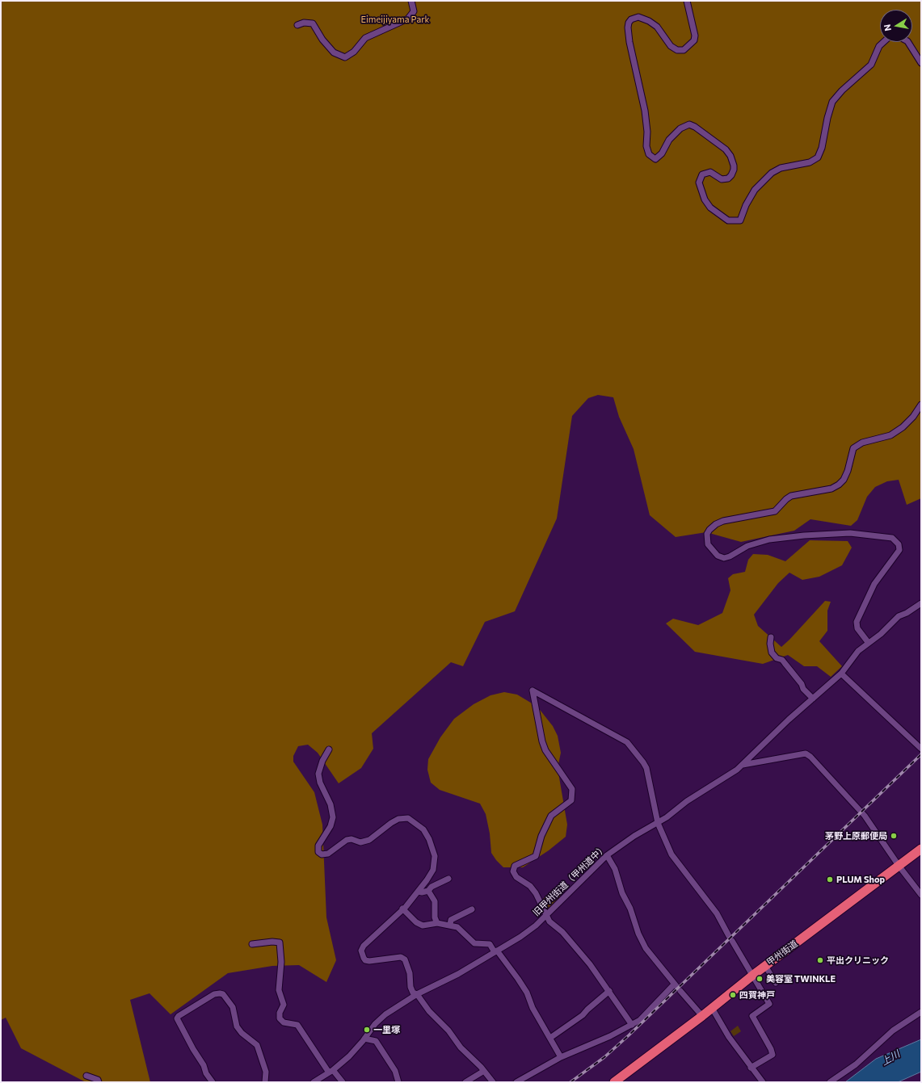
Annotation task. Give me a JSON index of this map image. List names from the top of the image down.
{
  "streets": {
    "highway": ["甲州街道"],
    "street": ["旧甲州街道（甲州道中）"]
  },
  "crossings": [
    ["旧甲州街道（甲州道中）", "甲州街道"]
  ],
  "water": ["上川"],
  "parks": ["Eimeijiyama Park"],
  "places": [
    "茅野上原郵便局",
    "PLUM Shop",
    "平出クリニック",
    "美容室 TWINKLE",
    "四賀神戸",
    "一里塚"
  ],
  "north": "left"
}
